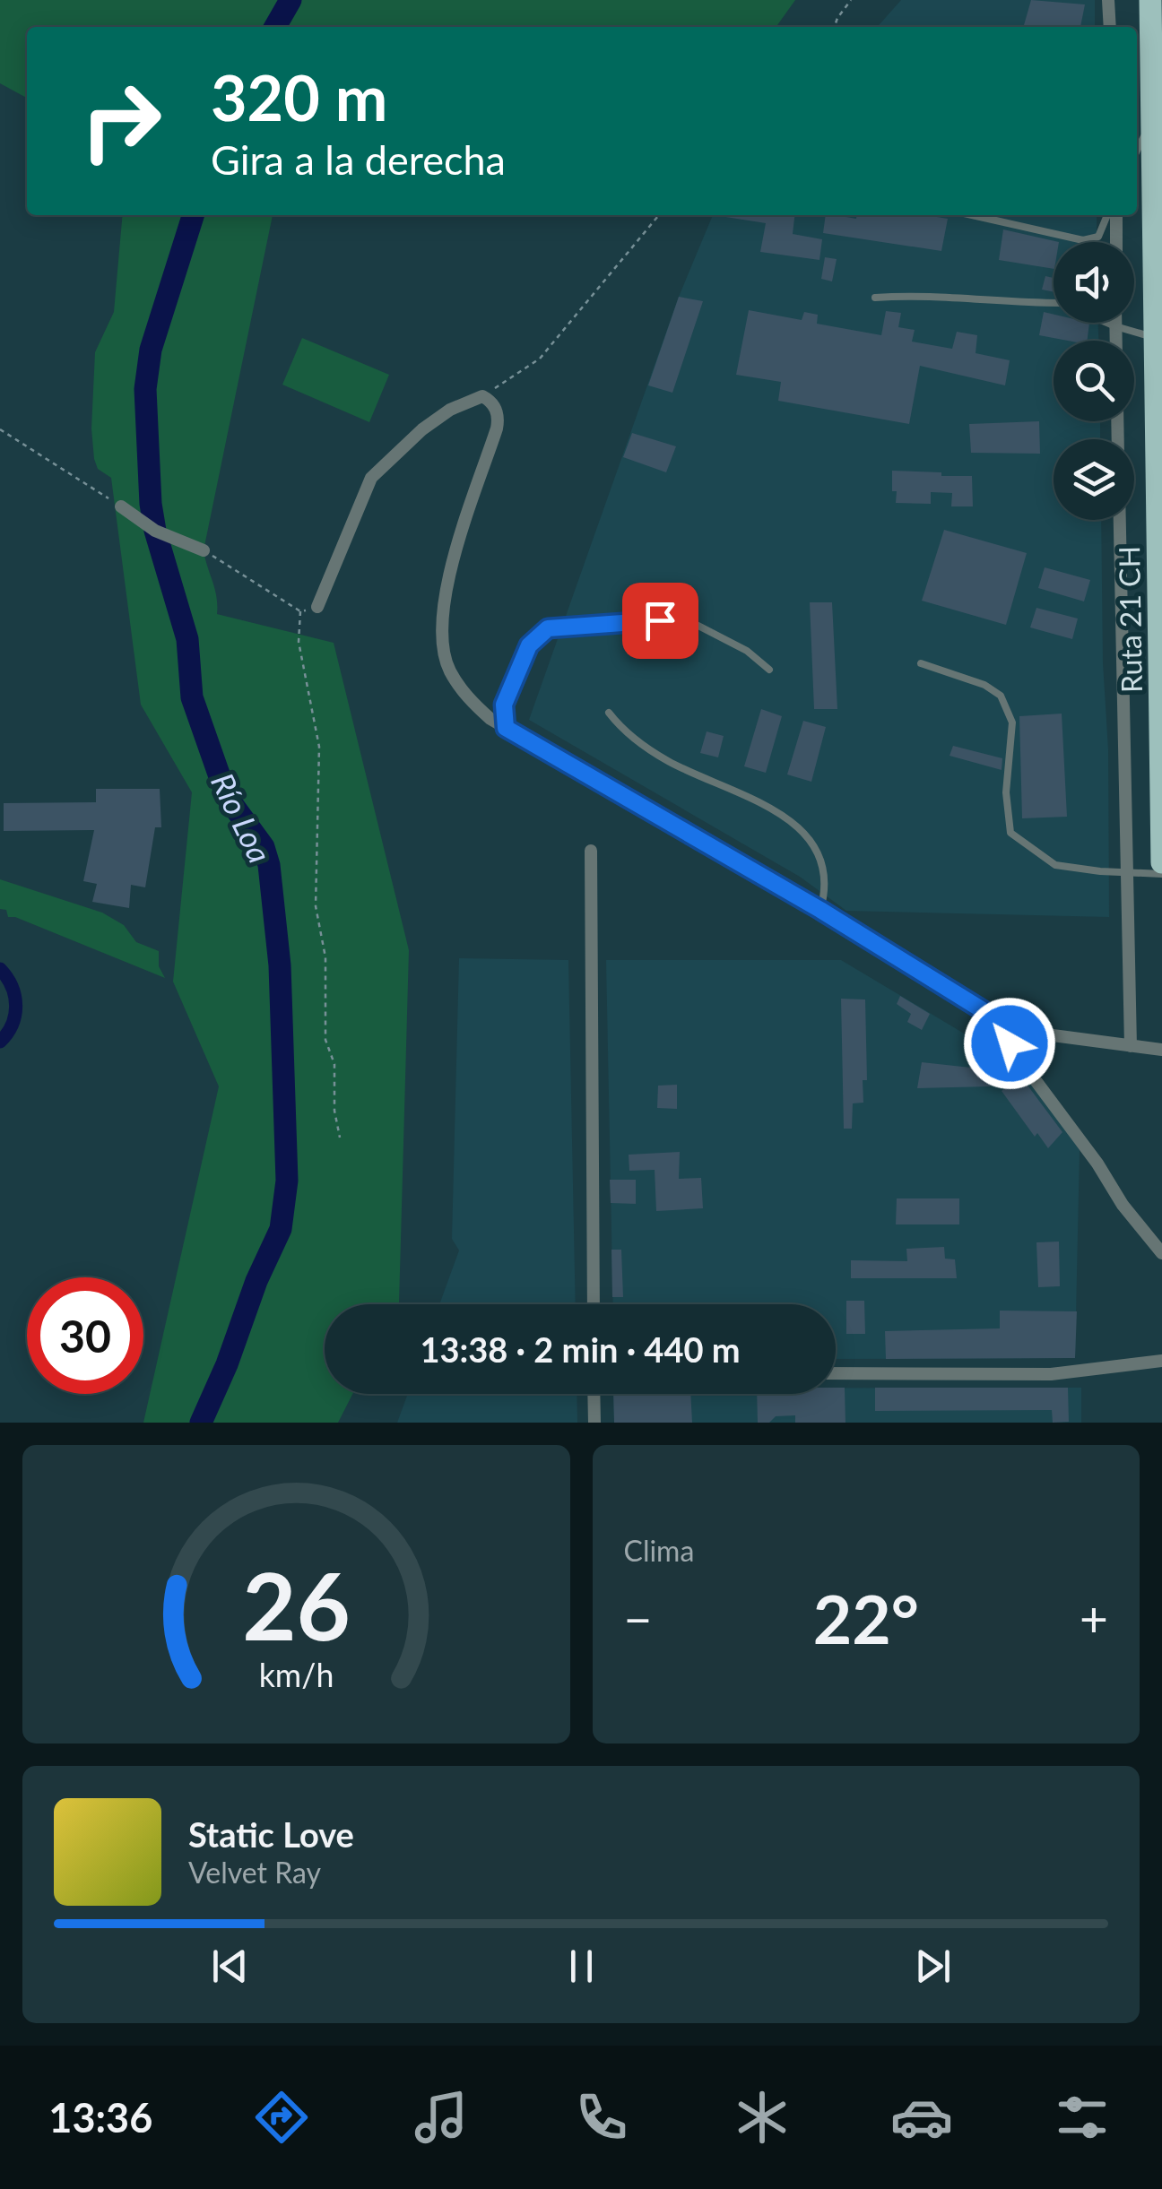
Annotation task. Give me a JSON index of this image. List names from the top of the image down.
{
  "streets": {
    "highway": ["Ruta 21 CH"]
  },
  "water": ["Río Loa"],
  "page": {
    "turn": ["320 m", "Gira a la derecha"],
    "limit": "30",
    "trip": "13:38 · 2 min · 440 m",
    "tile": "Clima",
    "heat": ["−", "22°", "+"],
    "song": ["Static Love", "Velvet Ray"],
    "tabs": "13:36",
    "gauge": ["26", "km/h"]
  }
}
